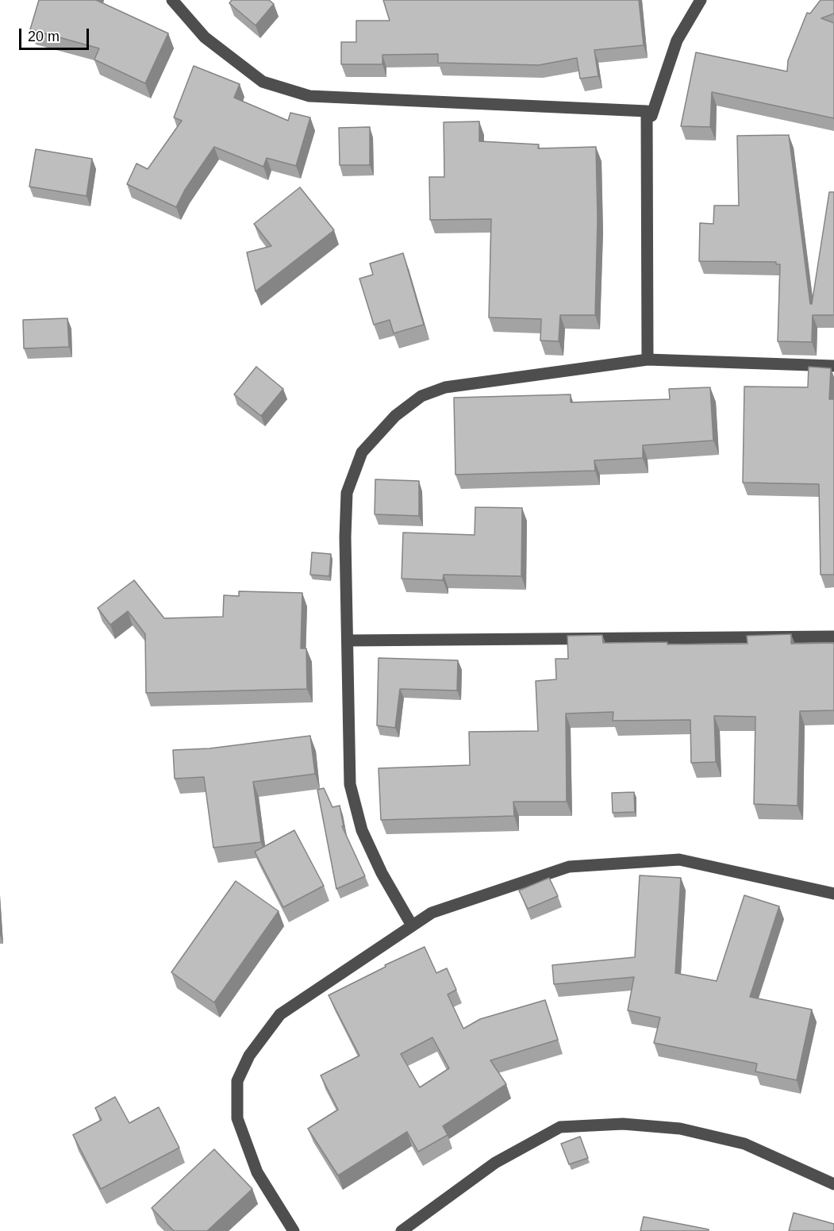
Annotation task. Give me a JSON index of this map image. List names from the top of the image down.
{
  "scale_bar": "20 m"
}
